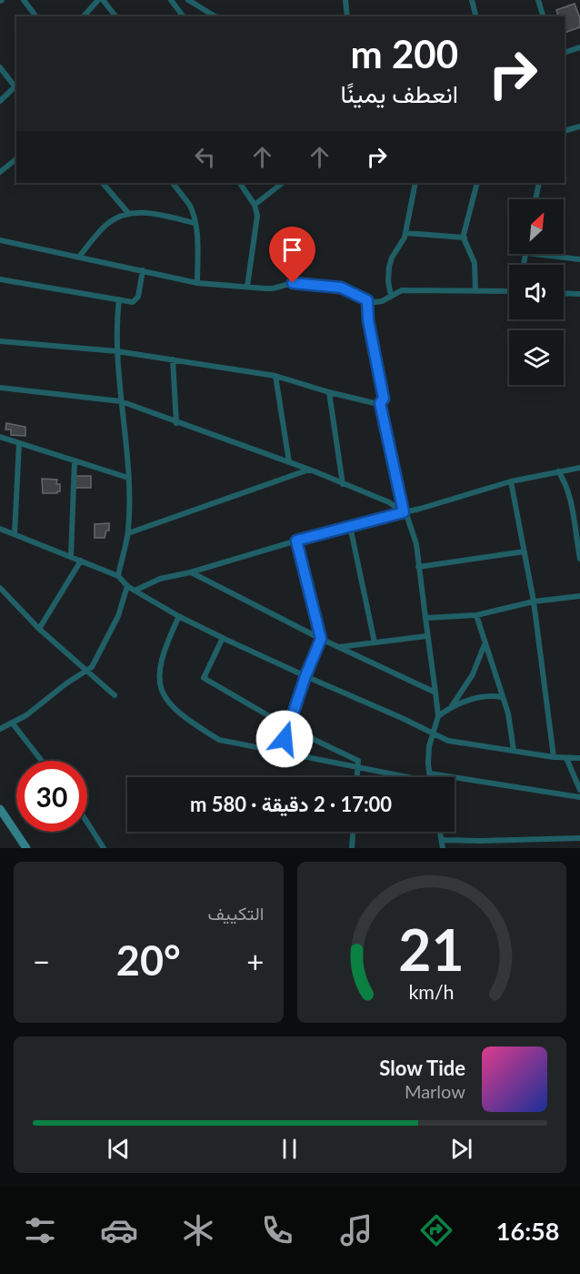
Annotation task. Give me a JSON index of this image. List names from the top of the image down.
{
  "north": "top right",
  "page": {
    "turn": ["200 m", "انعطف يمينًا"],
    "limit": "30",
    "trip": "17:00 · 2 دقيقة · 580 m",
    "tile": "التكييف",
    "heat": ["−", "20°", "+"],
    "song": ["Slow Tide", "Marlow"],
    "tabs": "16:58",
    "gauge": ["21", "km/h"]
  }
}
